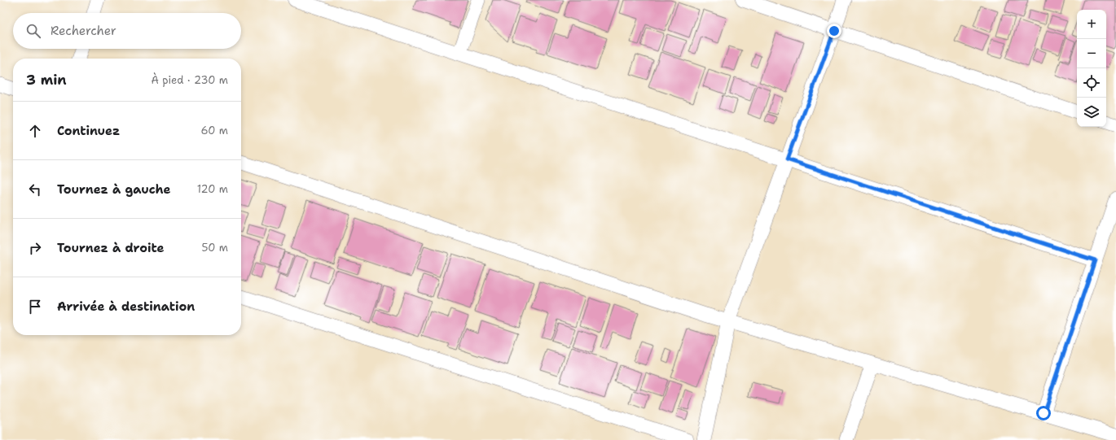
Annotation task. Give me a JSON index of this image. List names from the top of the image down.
{
  "page": {
    "map_buttons": ["+", "−"],
    "search": "Rechercher",
    "heading": ["3 min", "À pied · 230 m"],
    "list": [
      ["Continuez", "60 m"],
      ["Tournez à gauche", "120 m"],
      ["Tournez à droite", "50 m"],
      "Arrivée à destination"
    ]
  }
}
